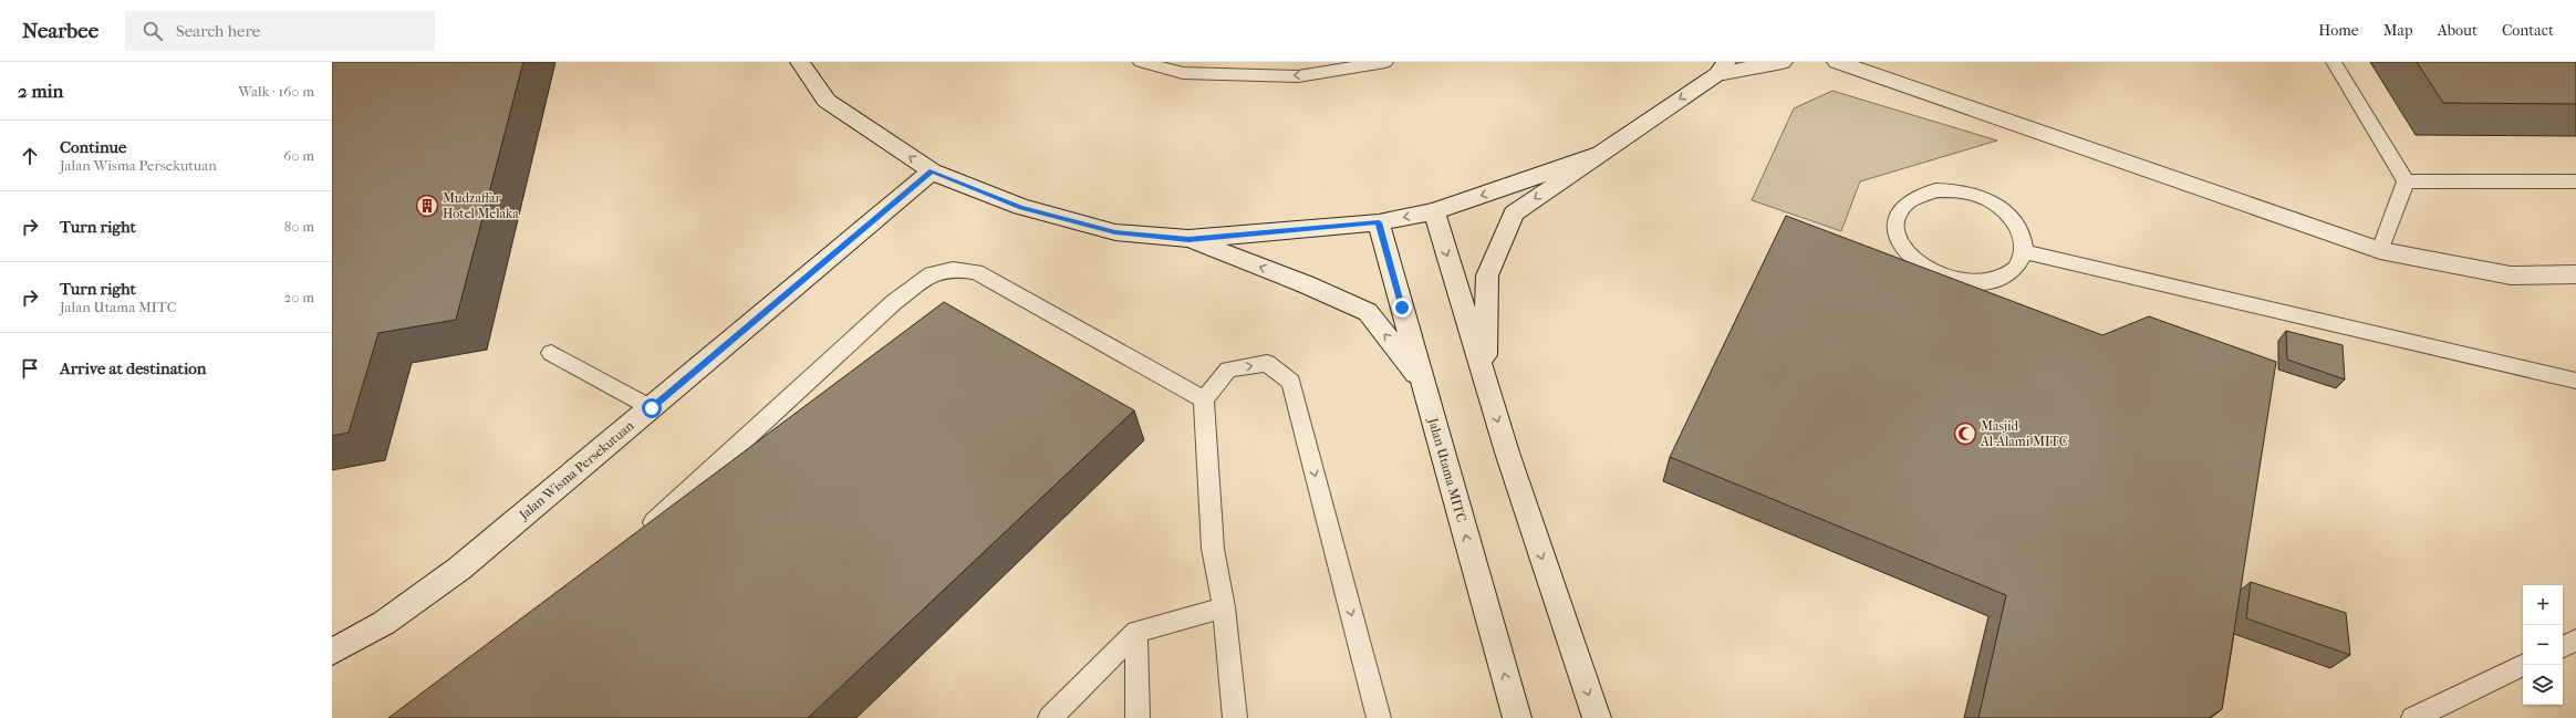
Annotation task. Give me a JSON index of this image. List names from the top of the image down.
{
  "streets": {
    "main road": ["Jalan Wisma Persekutuan", "Jalan Utama MITC"]
  },
  "places": {
    "building": ["Mudzaffar Hotel Melaka"],
    "mosque": ["Masjid Al-Alami MITC"]
  },
  "page": {
    "header": "Nearbee",
    "search": "Search here",
    "nav": [
      "Home",
      "Map",
      "About",
      "Contact"
    ],
    "heading": ["2 min", "Walk · 160 m"],
    "list": [
      ["Continue", "Jalan Wisma Persekutuan", "60 m"],
      ["Turn right", "80 m"],
      ["Turn right", "Jalan Utama MITC", "20 m"],
      "Arrive at destination"
    ],
    "map_buttons": ["+", "−"]
  }
}
